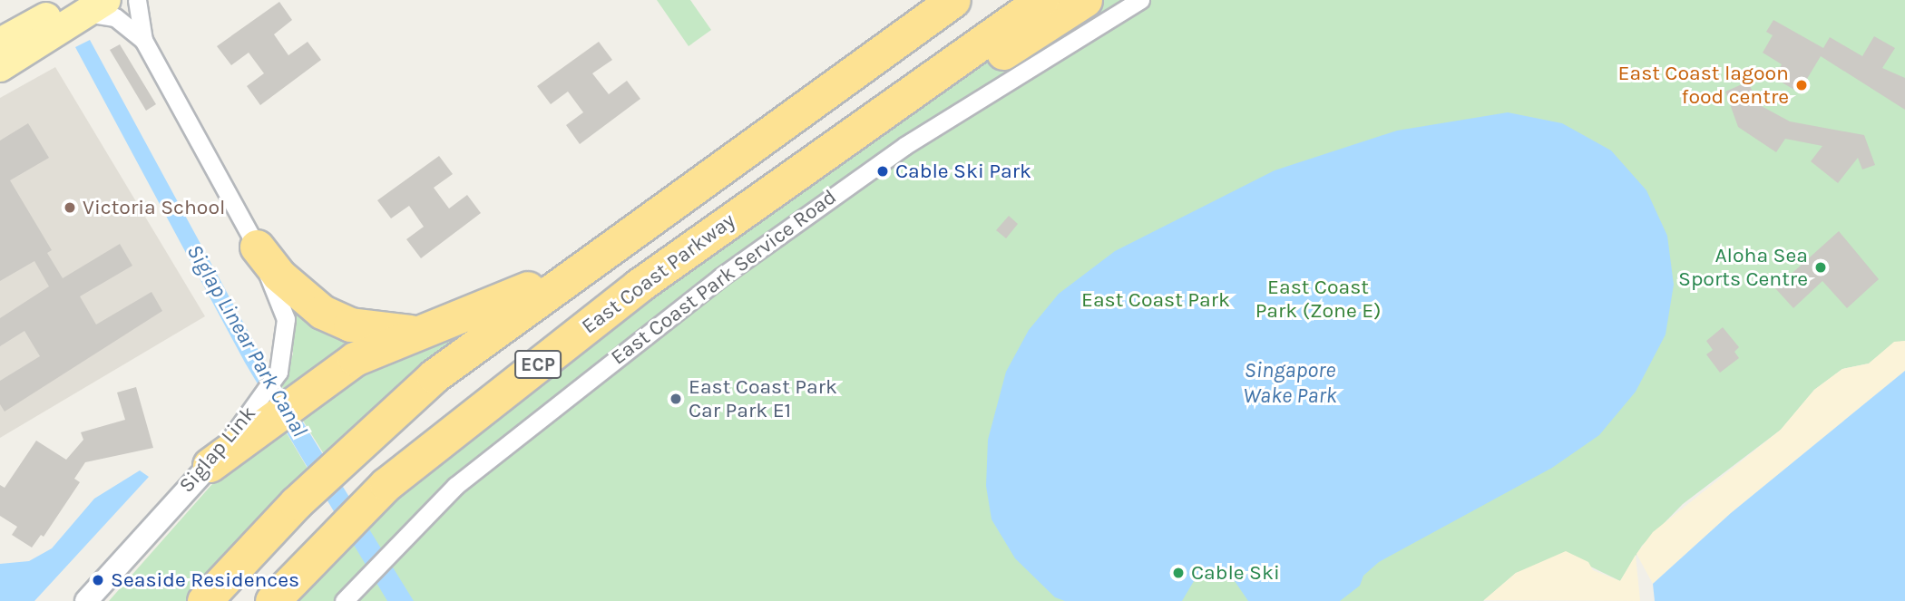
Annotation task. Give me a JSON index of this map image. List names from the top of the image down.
{
  "streets": {
    "highway": ["East Coast Parkway", "ECP"],
    "street": ["East Coast Park Service Road", "Siglap Link"]
  },
  "water": ["Siglap Linear Park Canal", "Singapore Wake Park"],
  "parks": ["East Coast Park (Zone E)", "East Coast Park"],
  "places": [
    "East Coast lagoon food centre",
    "Cable Ski Park",
    "Victoria School",
    "Aloha Sea Sports Centre",
    "East Coast Park Car Park E1",
    "Cable Ski",
    "Seaside Residences"
  ]
}
